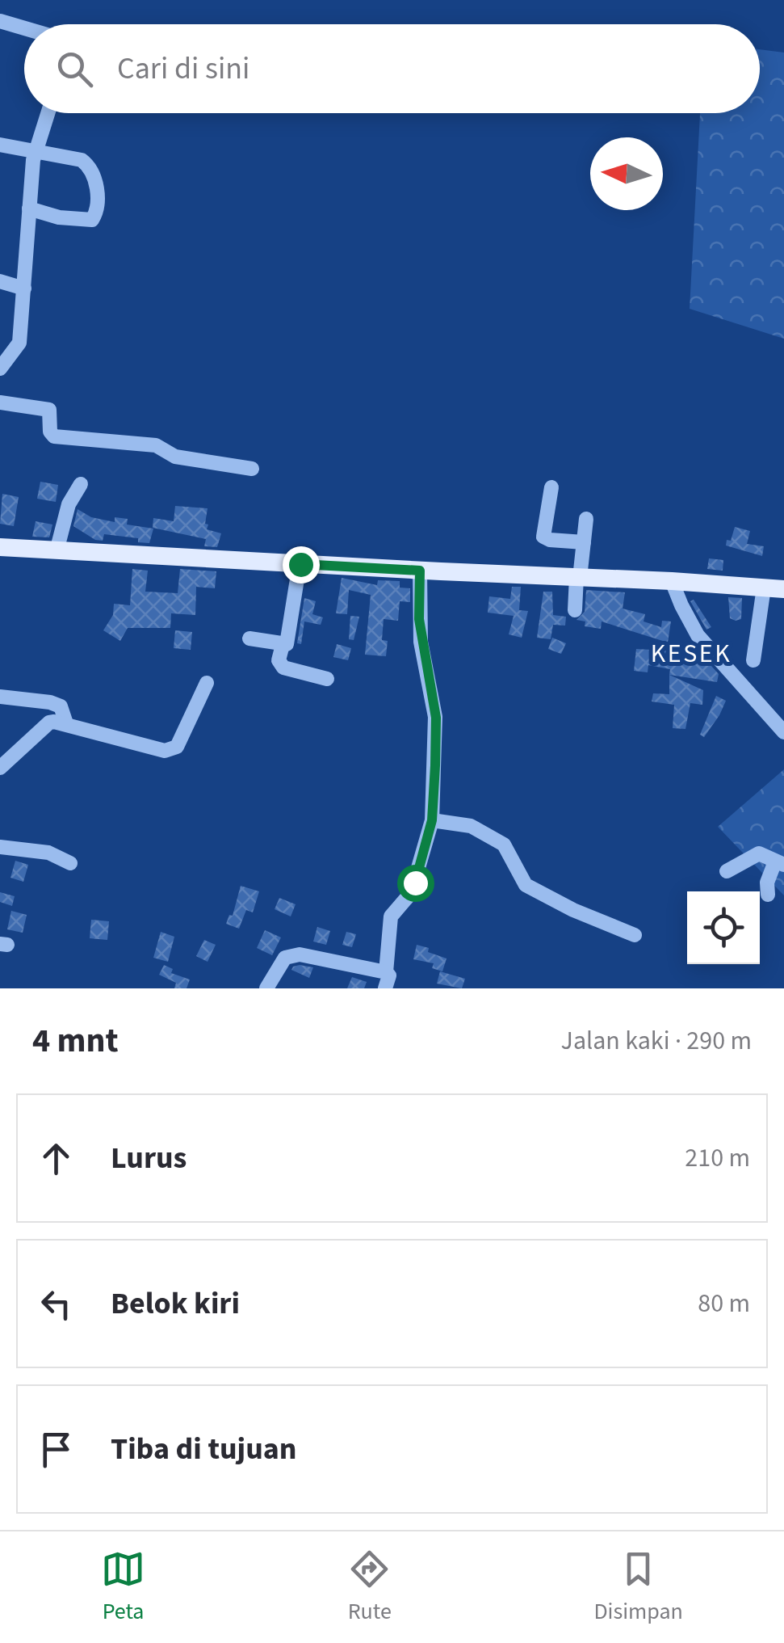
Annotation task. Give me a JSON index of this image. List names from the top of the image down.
{
  "districts": ["KESEK"],
  "north": "left",
  "page": {
    "search": "Cari di sini",
    "heading": ["4 mnt", "Jalan kaki · 290 m"],
    "list": [
      ["Lurus", "210 m"],
      ["Belok kiri", "80 m"],
      "Tiba di tujuan"
    ],
    "nav": ["Peta", "Rute", "Disimpan"]
  }
}
